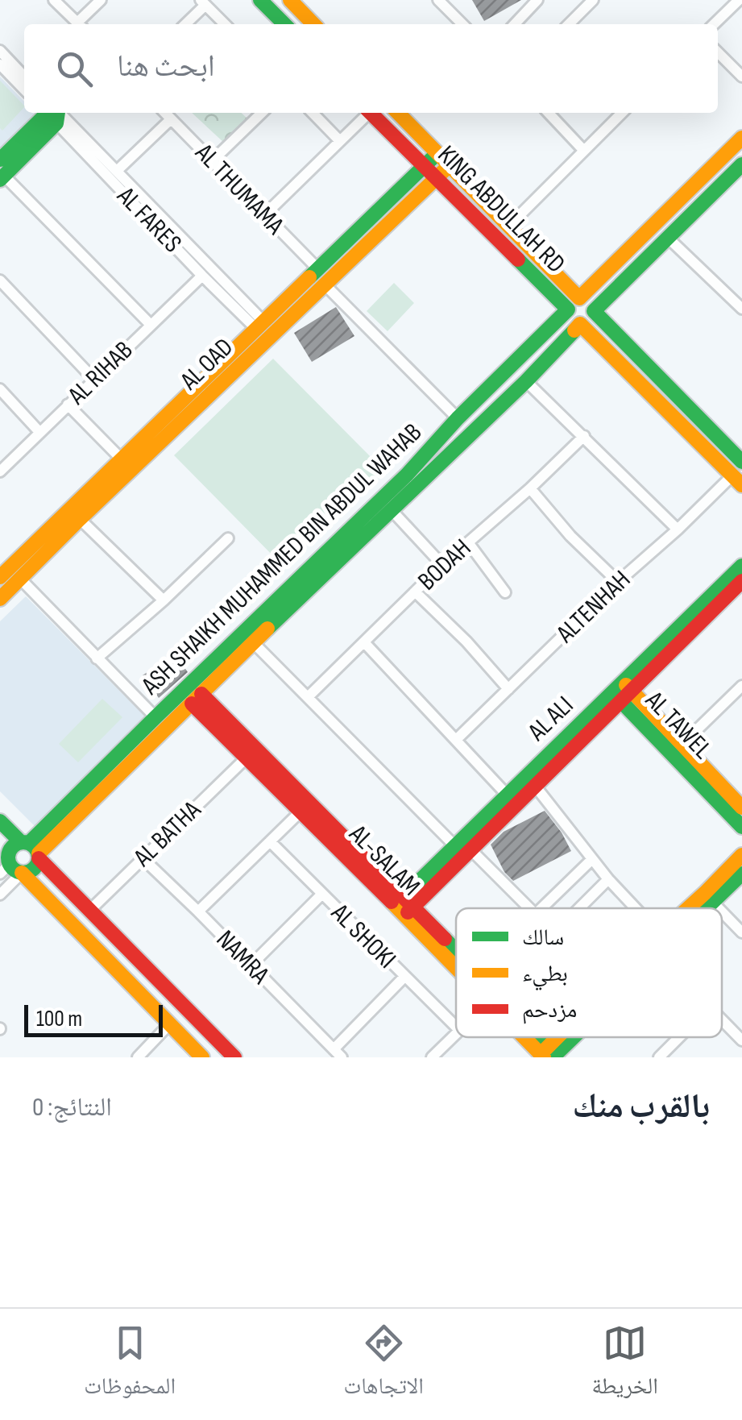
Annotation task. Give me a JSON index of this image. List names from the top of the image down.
{
  "streets": {
    "street": [
      "AL THUMAMA",
      "KING ABDULLAH RD",
      "AL FARES",
      "AL OAD",
      "AL RIHAB",
      "ASH SHAIKH MUHAMMED BIN ABDUL WAHAB",
      "BODAH",
      "ALTENHAH",
      "AL ALI",
      "AL TAWEL",
      "AL BATHA",
      "AL-SALAM",
      "AL SHOKI",
      "NAMRA"
    ]
  },
  "crossings": [
    ["AL THUMAMA", "AL OAD"],
    ["KING ABDULLAH RD", "AL OAD"],
    ["KING ABDULLAH RD", "ASH SHAIKH MUHAMMED BIN ABDUL WAHAB"],
    ["AL FARES", "AL OAD"],
    ["AL FARES", "AL RIHAB"],
    ["ASH SHAIKH MUHAMMED BIN ABDUL WAHAB", "AL-SALAM"],
    ["AL ALI", "AL TAWEL"],
    ["AL ALI", "AL-SALAM"],
    ["AL BATHA", "AL-SALAM"],
    ["AL BATHA", "NAMRA"]
  ],
  "legend": ["سالك", "بطيء", "مزدحم"],
  "scale_bar": "100 m",
  "page": {
    "search": "ابحث هنا",
    "scale": "100 m",
    "heading": ["بالقرب منك", "النتائج: 0"],
    "nav": ["الخريطة", "الاتجاهات", "المحفوظات"]
  }
}
